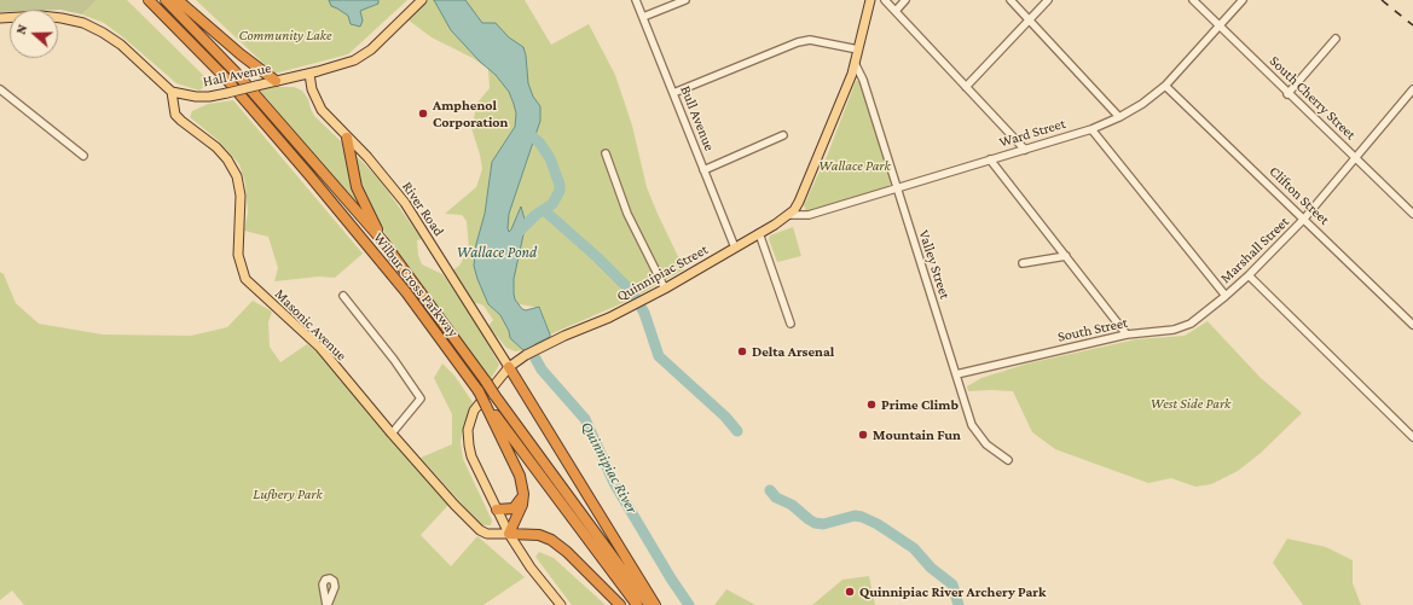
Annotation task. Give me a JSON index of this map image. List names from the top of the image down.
{
  "streets": {
    "highway": ["Wilbur Cross Parkway"],
    "main road": [
      "Hall Avenue",
      "River Road",
      "Quinnipiac Street",
      "Masonic Avenue"
    ],
    "street": [
      "South Cherry Street",
      "Bull Avenue",
      "Ward Street",
      "Clifton Street",
      "Marshall Street",
      "Valley Street",
      "South Street"
    ]
  },
  "crossings": [
    ["Hall Avenue", "River Road"],
    ["Hall Avenue", "Masonic Avenue"],
    ["South Cherry Street", "Ward Street"],
    ["South Cherry Street", "Marshall Street"],
    ["Bull Avenue", "Quinnipiac Street"],
    ["Ward Street", "Clifton Street"],
    ["Ward Street", "Valley Street"],
    ["Ward Street", "Quinnipiac Street"],
    ["Clifton Street", "Marshall Street"],
    ["River Road", "Quinnipiac Street"],
    ["Marshall Street", "South Street"],
    ["Valley Street", "Quinnipiac Street"],
    ["Valley Street", "South Street"],
    ["Quinnipiac Street", "Masonic Avenue"]
  ],
  "water": ["Wallace Pond", "Quinnipiac River"],
  "parks": [
    "Community Lake",
    "Wallace Park",
    "West Side Park",
    "Lufbery Park"
  ],
  "places": [
    "Amphenol Corporation",
    "Delta Arsenal",
    "Prime Climb",
    "Mountain Fun",
    "Quinnipiac River Archery Park"
  ],
  "north": "left"
}
